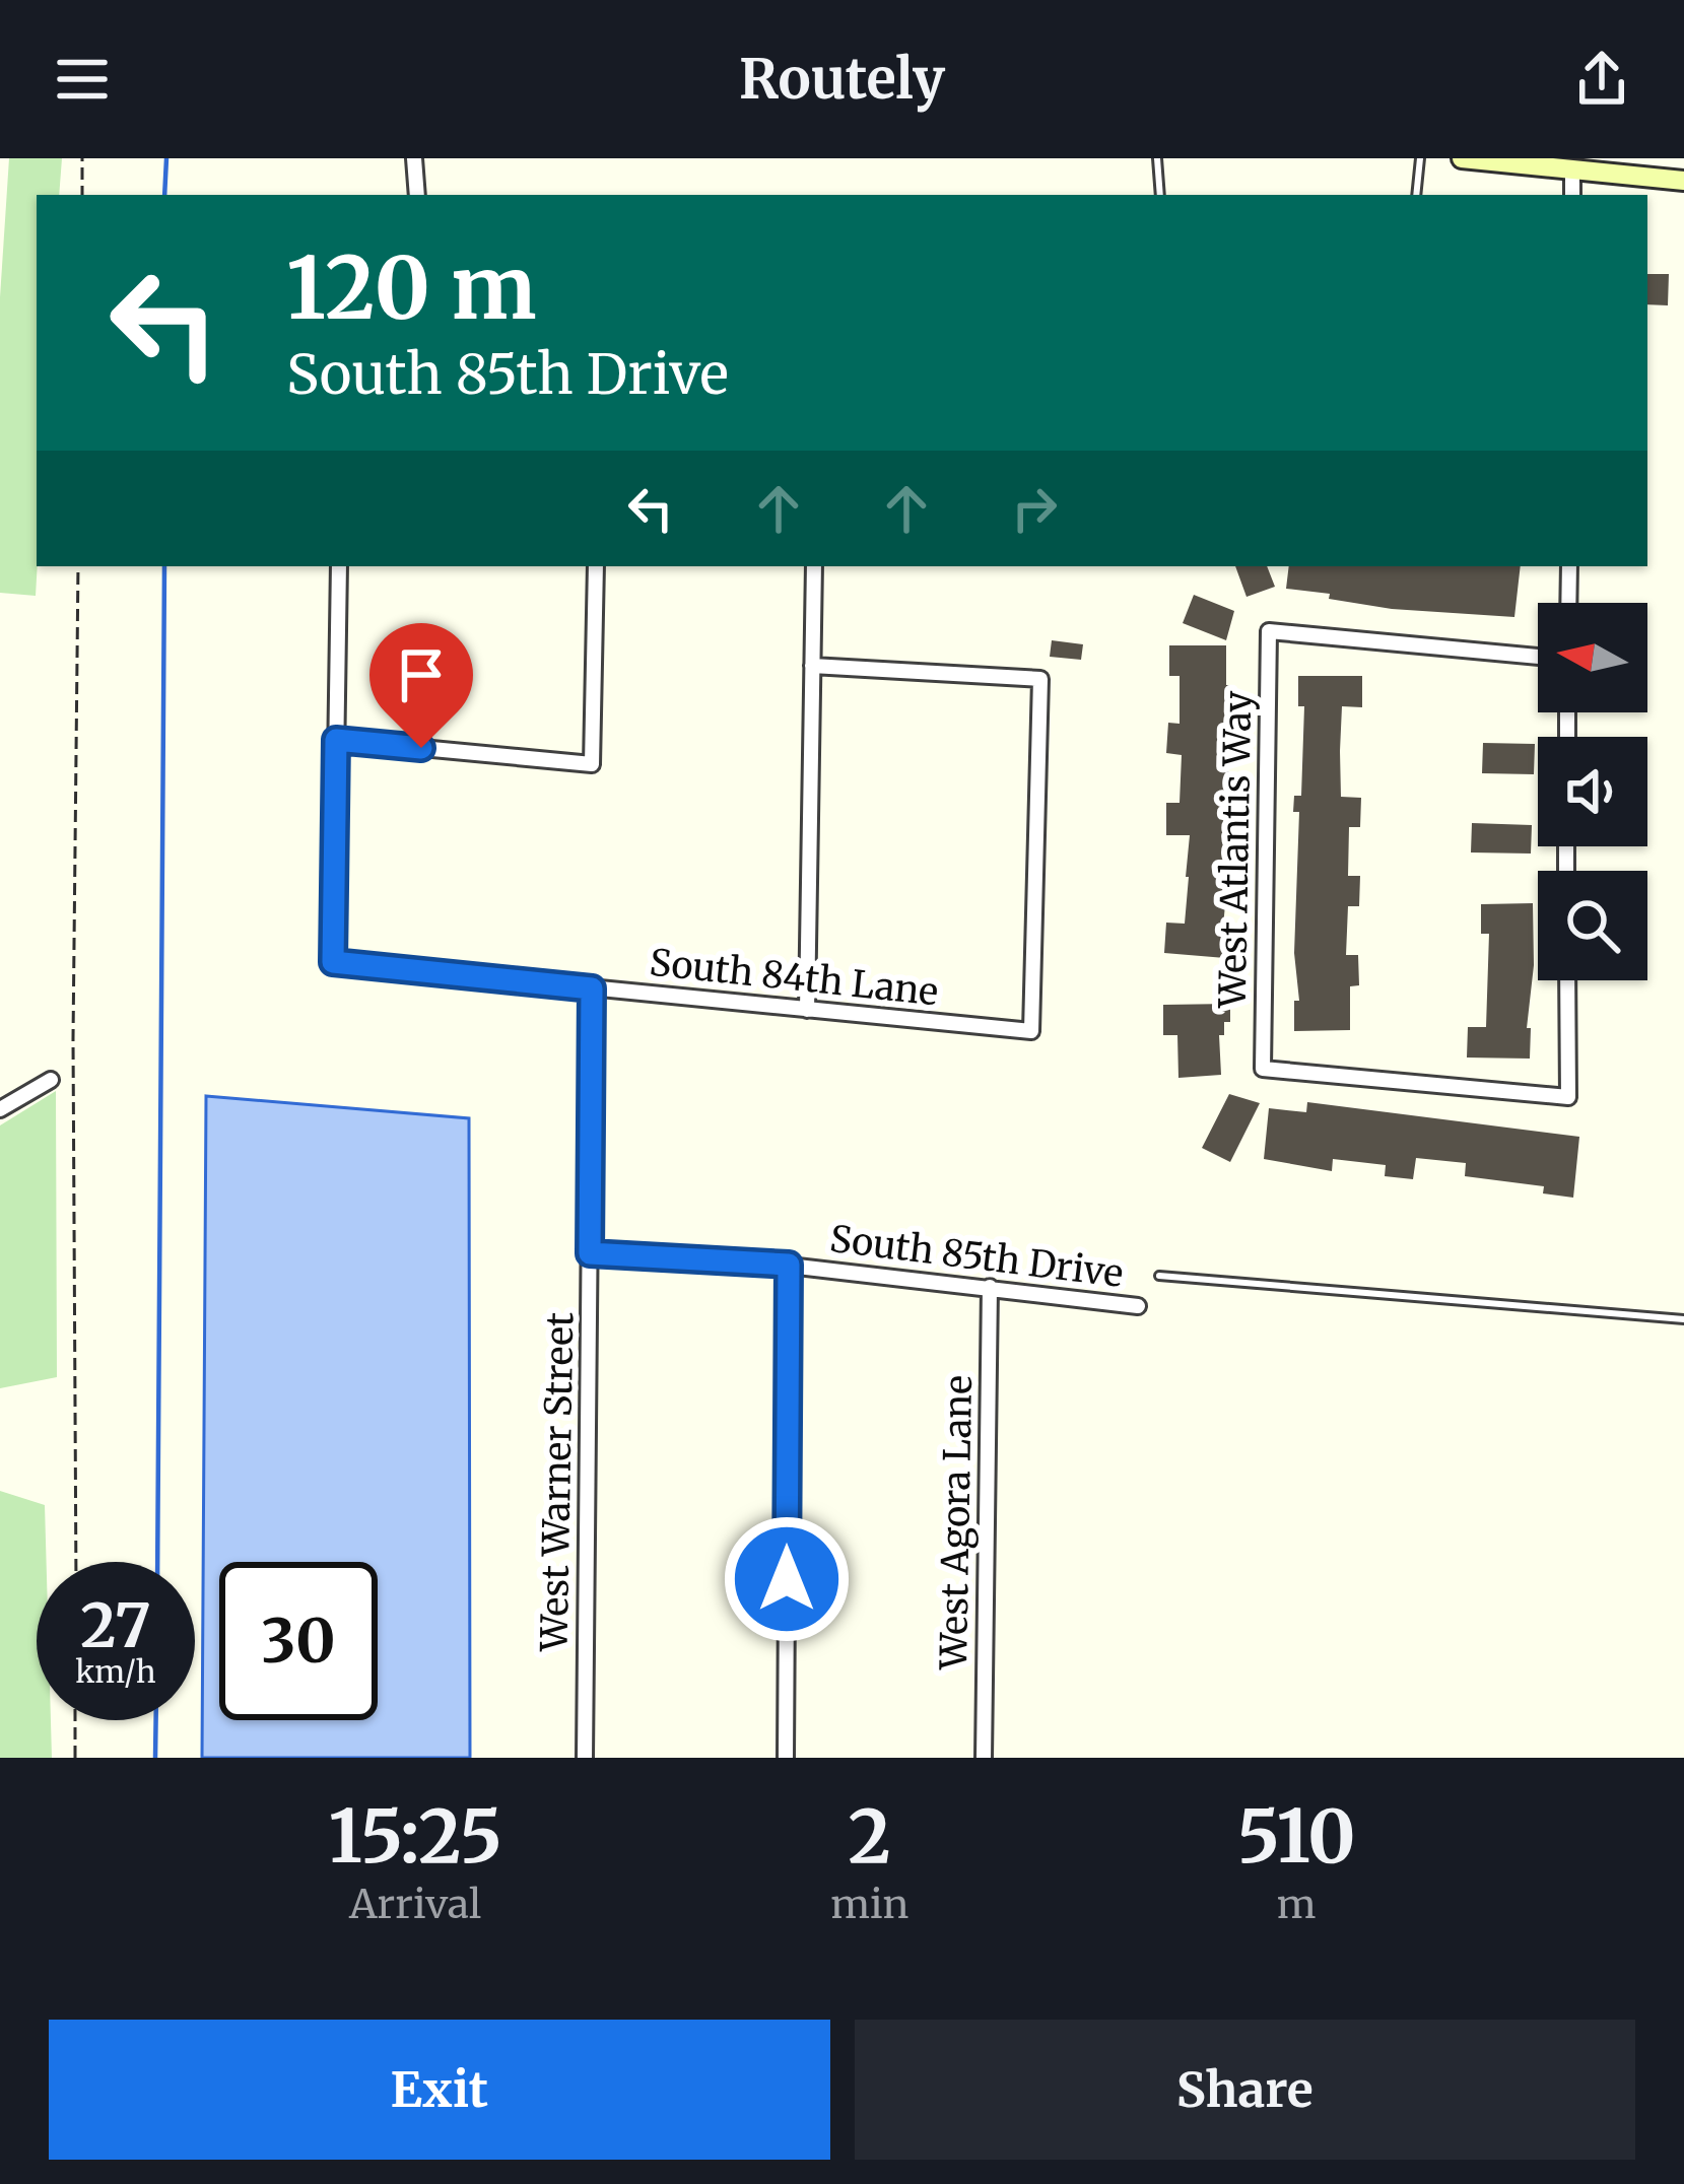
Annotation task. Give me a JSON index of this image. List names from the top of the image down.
{
  "streets": {
    "street": [
      "West Atlantis Way",
      "South 84th Lane",
      "South 85th Drive",
      "West Warner Street",
      "West Agora Lane"
    ]
  },
  "crossings": [
    ["South 84th Lane", "West Warner Street"],
    ["South 85th Drive", "West Warner Street"],
    ["South 85th Drive", "West Agora Lane"]
  ],
  "north": "left",
  "page": {
    "header": "Routely",
    "turn": ["120 m", "South 85th Drive"],
    "speed": "27 km/h",
    "limit": "30",
    "eta": [
      "15:25",
      "Arrival",
      "2",
      "min",
      "510",
      "m"
    ],
    "buttons": ["Exit", "Share"]
  }
}
